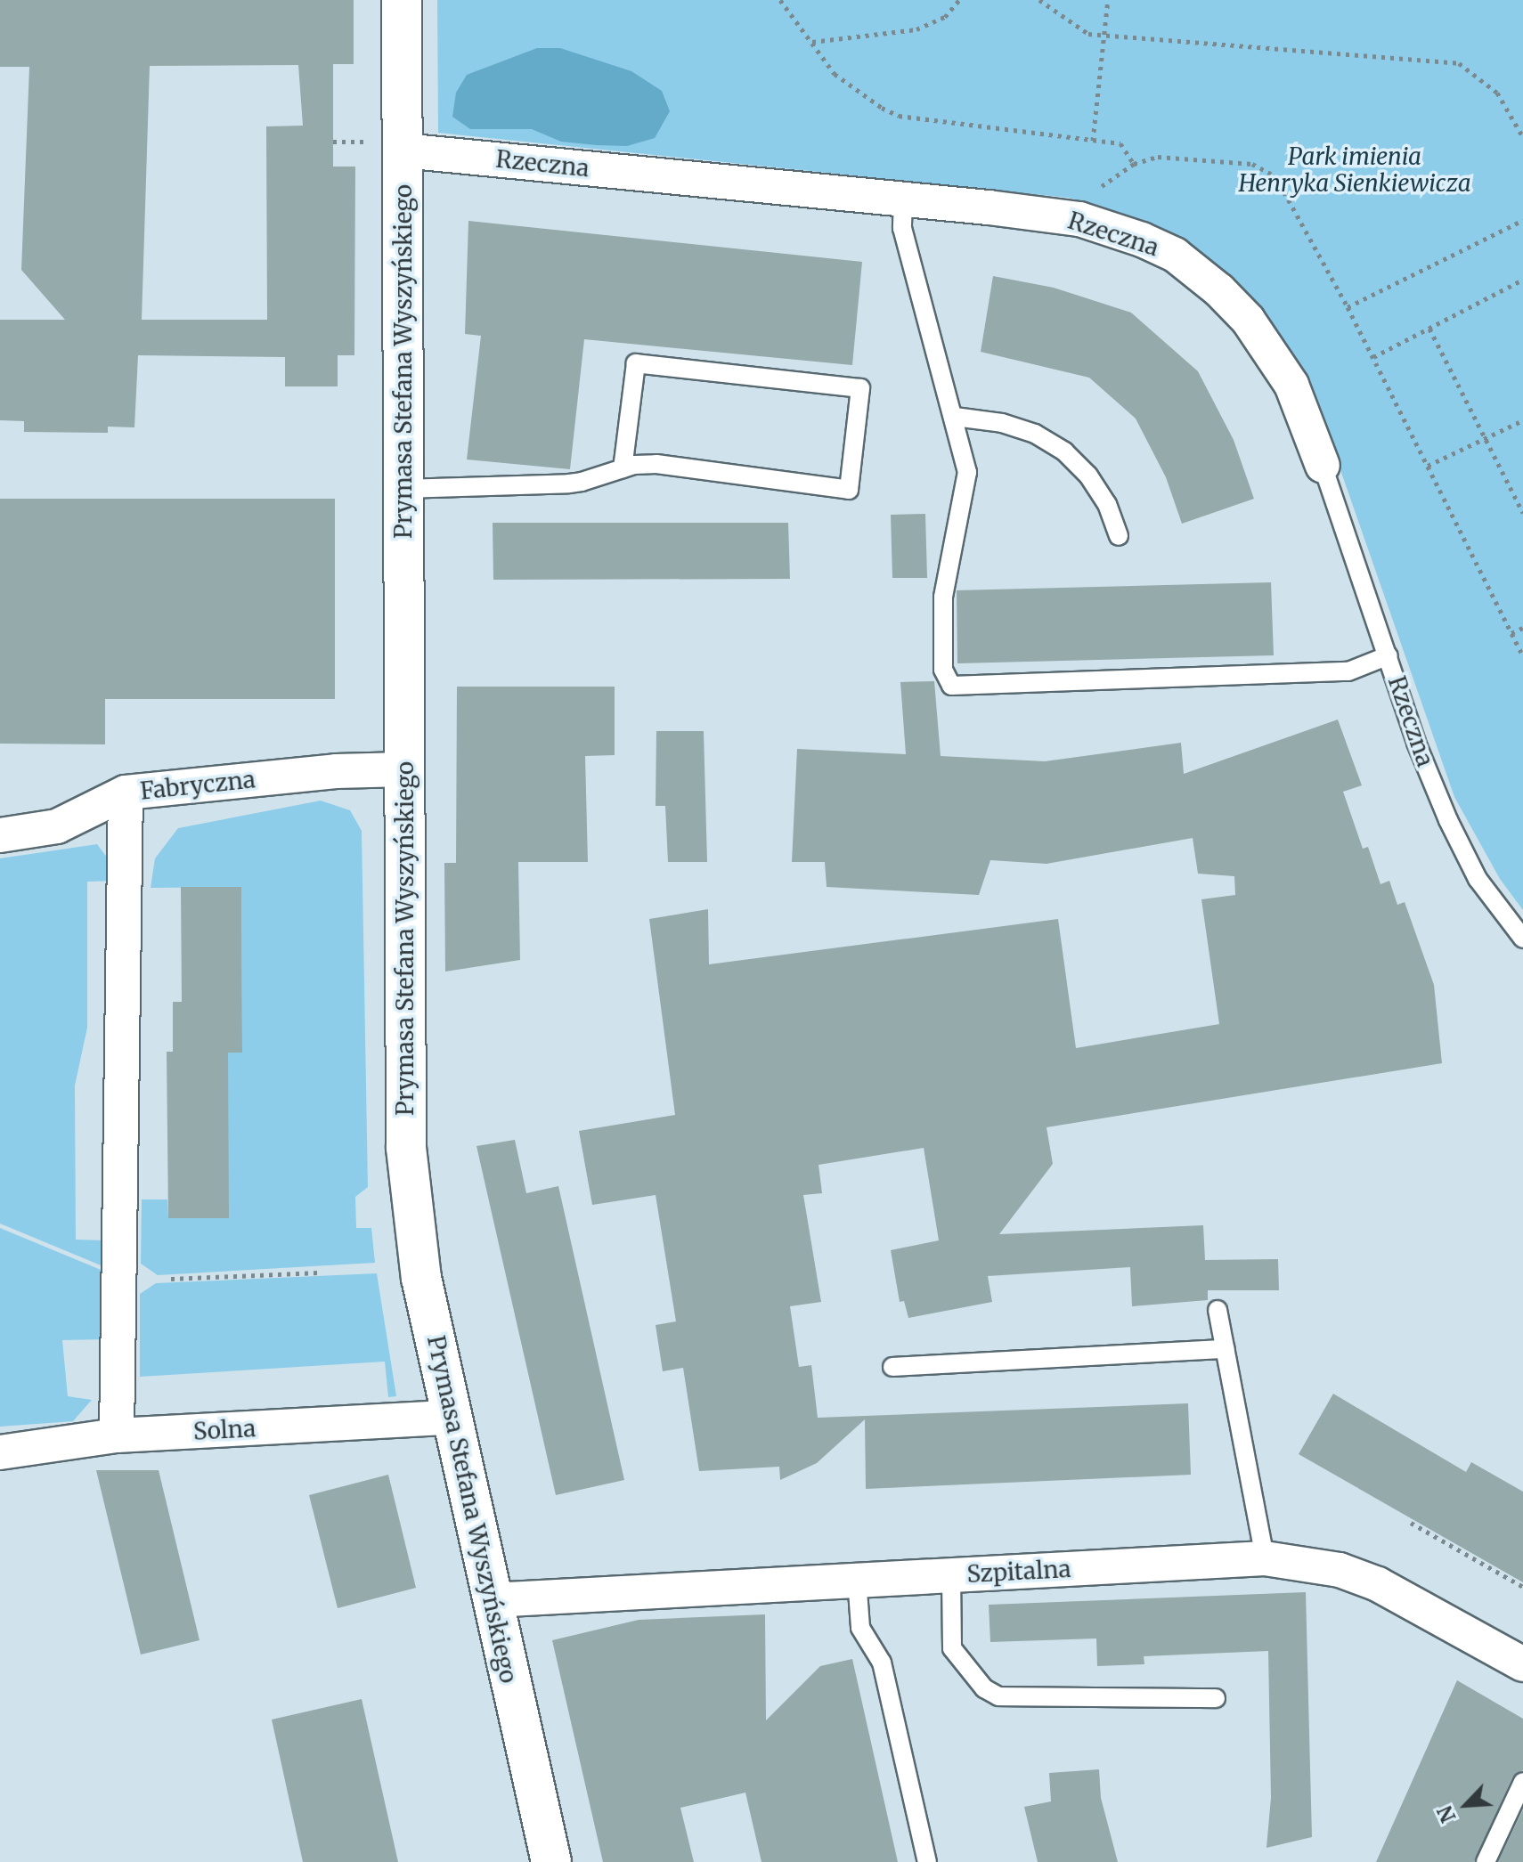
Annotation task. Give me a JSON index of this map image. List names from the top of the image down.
{
  "streets": {
    "main road": ["Prymasa Stefana Wyszyńskiego"],
    "street": [
      "Rzeczna",
      "Fabryczna",
      "Solna",
      "Szpitalna"
    ]
  },
  "crossings": [
    ["Rzeczna", "Prymasa Stefana Wyszyńskiego"],
    ["Prymasa Stefana Wyszyńskiego", "Fabryczna"],
    ["Prymasa Stefana Wyszyńskiego", "Solna"],
    ["Prymasa Stefana Wyszyńskiego", "Szpitalna"]
  ],
  "parks": ["Park imienia Henryka Sienkiewicza"],
  "north": "bottom left"
}
